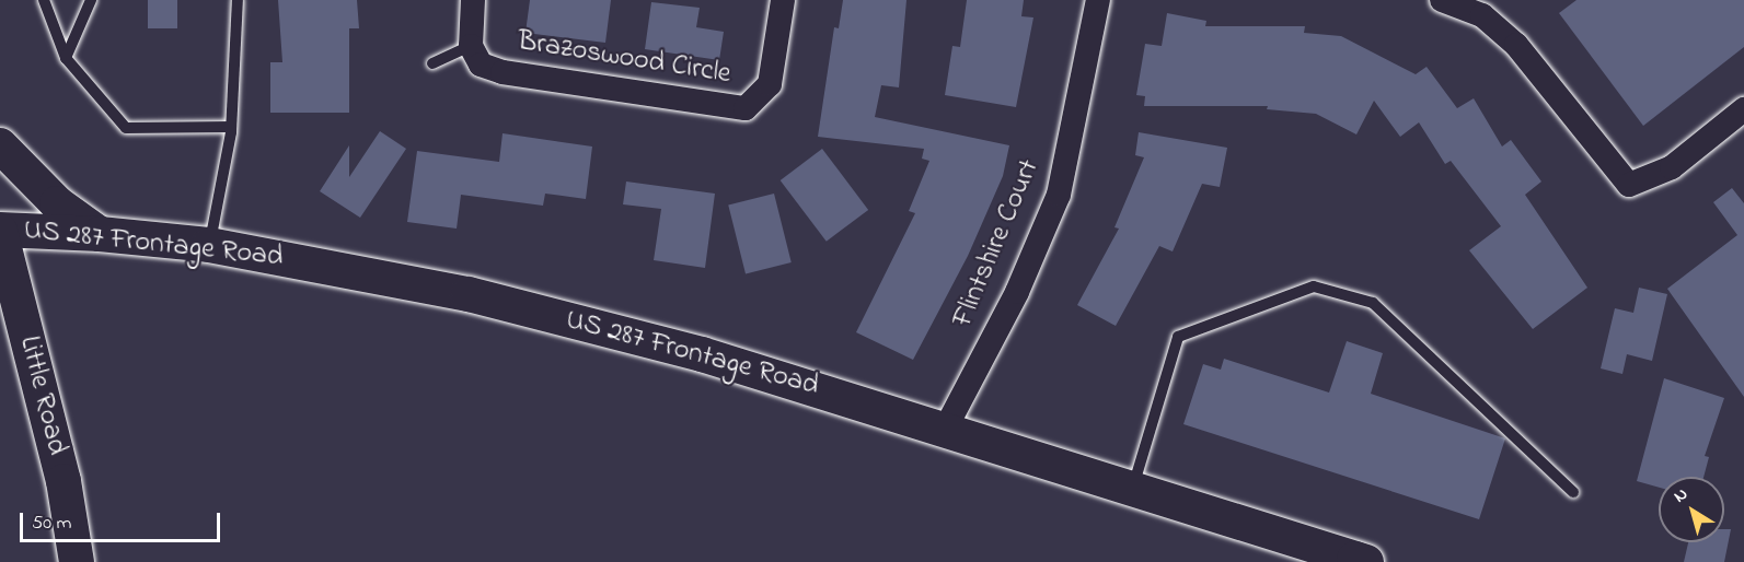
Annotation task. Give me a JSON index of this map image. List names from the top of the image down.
{
  "streets": {
    "main road": ["US 287 Frontage Road", "Little Road"],
    "street": ["Brazoswood Circle", "Flintshire Court"]
  },
  "crossings": [
    ["Flintshire Court", "US 287 Frontage Road"],
    ["US 287 Frontage Road", "Little Road"]
  ],
  "scale_bar": "50 m",
  "north": "top left"
}
